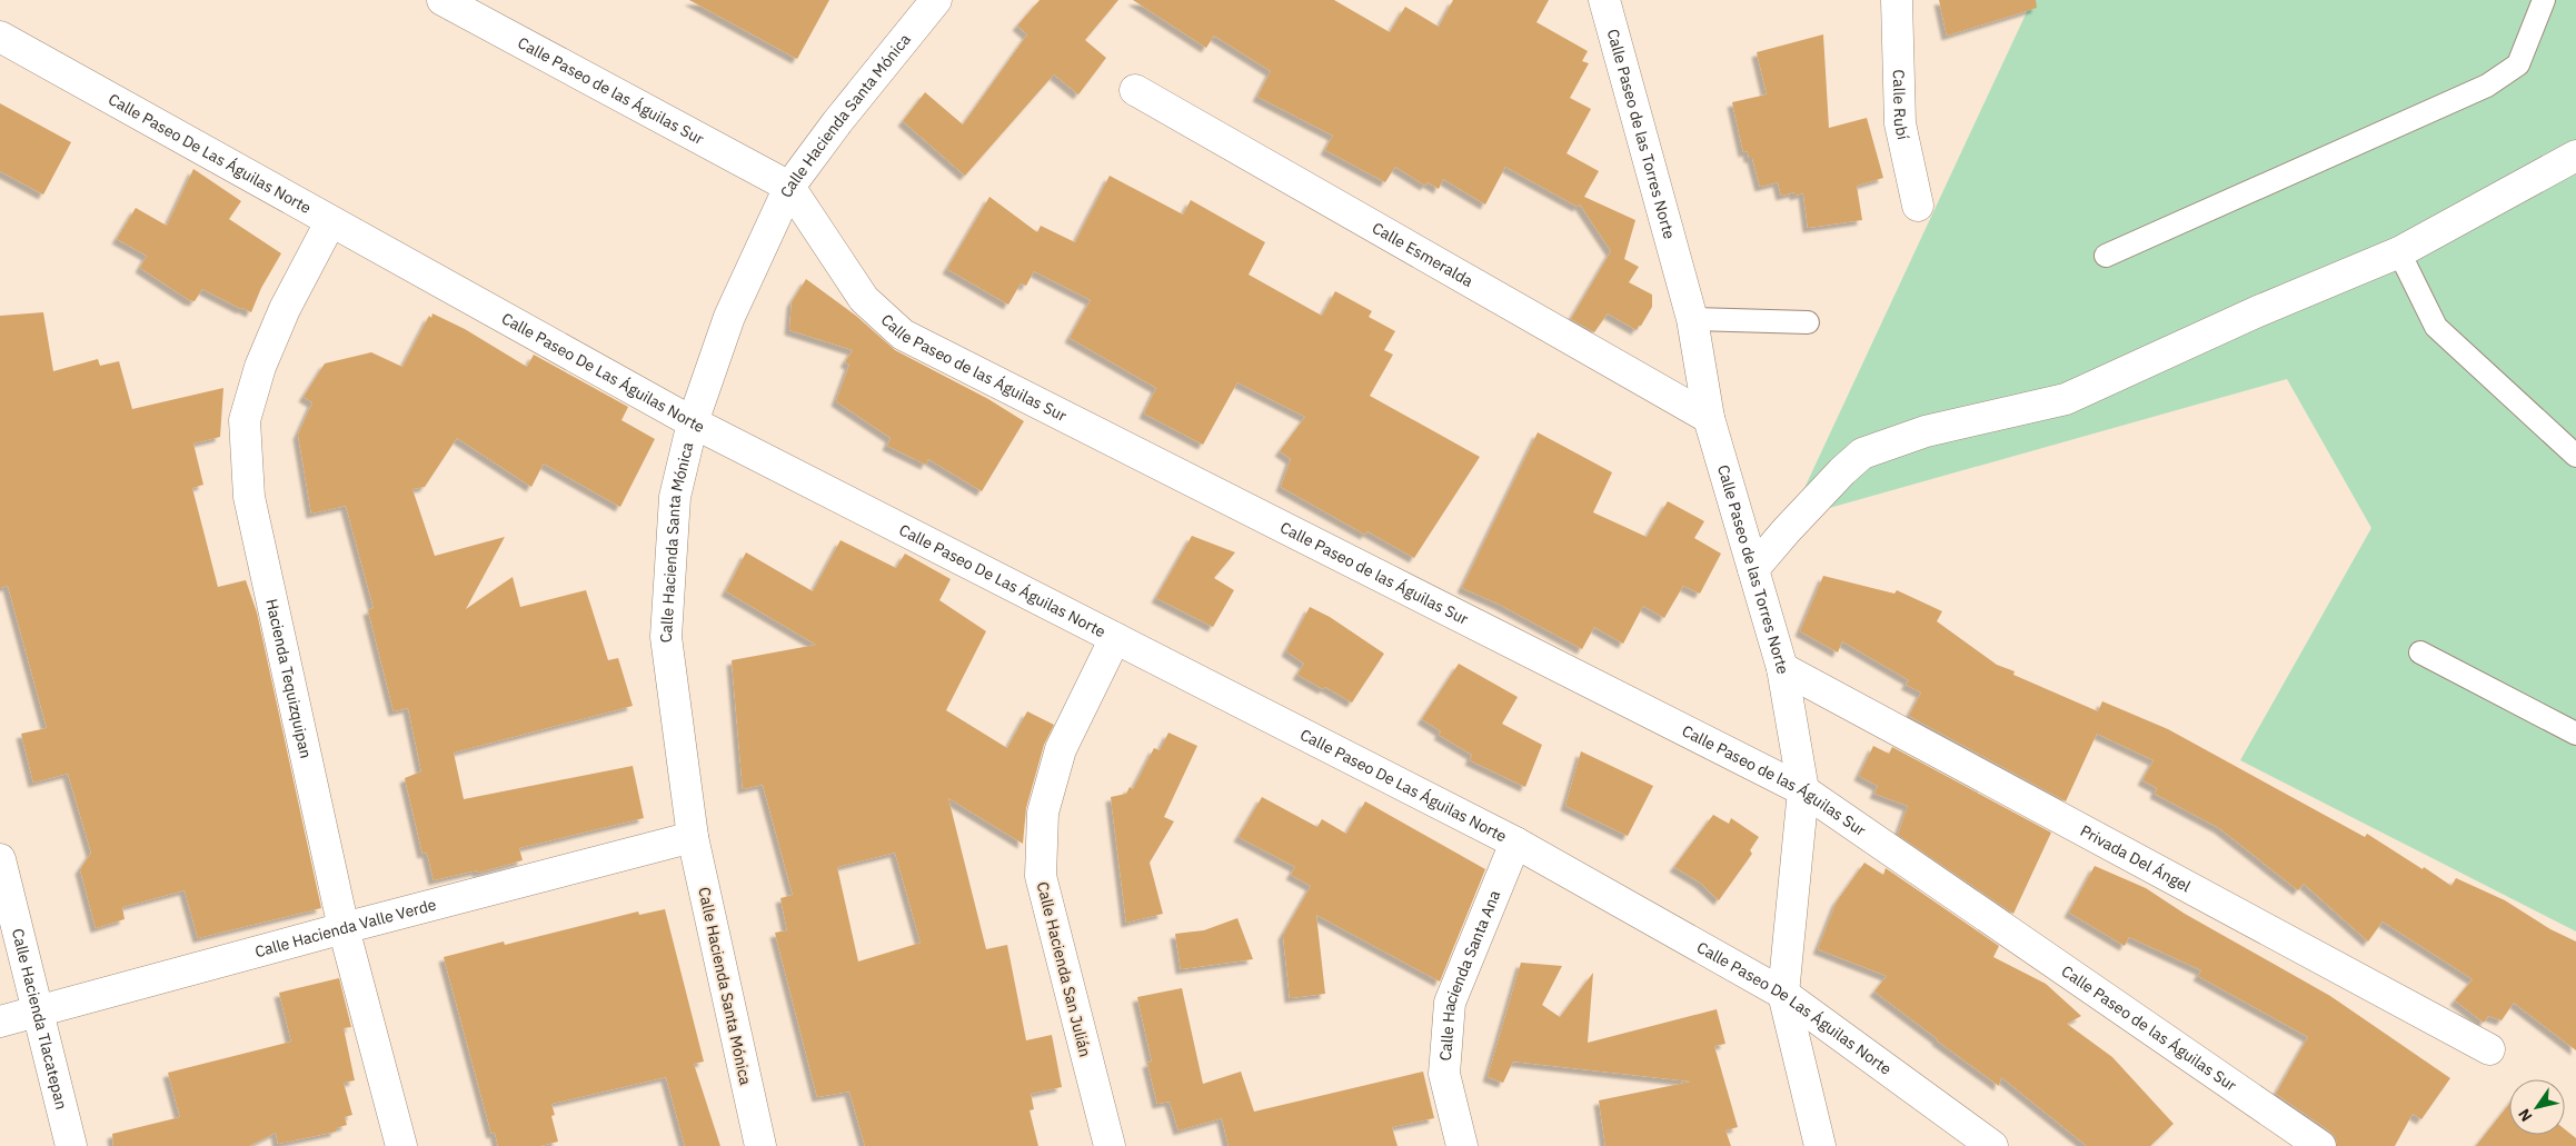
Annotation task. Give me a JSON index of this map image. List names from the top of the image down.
{
  "streets": {
    "street": [
      "Calle Paseo de las Águilas Sur",
      "Calle Rubí",
      "Calle Hacienda Santa Mónica",
      "Calle Paseo de las Torres Norte",
      "Calle Paseo De Las Águilas Norte",
      "Calle Esmeralda",
      "Hacienda Tequizquipan",
      "Privada Del Ángel",
      "Calle Hacienda Valle Verde",
      "Calle Hacienda San Julián",
      "Calle Hacienda Santa Ana",
      "Calle Hacienda Tlacatepan"
    ]
  },
  "crossings": [
    ["Calle Paseo de las Águilas Sur", "Calle Hacienda Santa Mónica"],
    ["Calle Paseo de las Águilas Sur", "Calle Paseo de las Torres Norte"],
    ["Calle Hacienda Santa Mónica", "Calle Paseo De Las Águilas Norte"],
    ["Calle Hacienda Santa Mónica", "Calle Hacienda Valle Verde"],
    ["Calle Paseo de las Torres Norte", "Calle Paseo De Las Águilas Norte"],
    ["Calle Paseo de las Torres Norte", "Calle Esmeralda"],
    ["Calle Paseo de las Torres Norte", "Privada Del Ángel"],
    ["Calle Paseo De Las Águilas Norte", "Hacienda Tequizquipan"],
    ["Calle Paseo De Las Águilas Norte", "Calle Hacienda San Julián"],
    ["Calle Paseo De Las Águilas Norte", "Calle Hacienda Santa Ana"],
    ["Hacienda Tequizquipan", "Calle Hacienda Valle Verde"],
    ["Calle Hacienda Valle Verde", "Calle Hacienda Tlacatepan"]
  ],
  "north": "bottom left"
}
